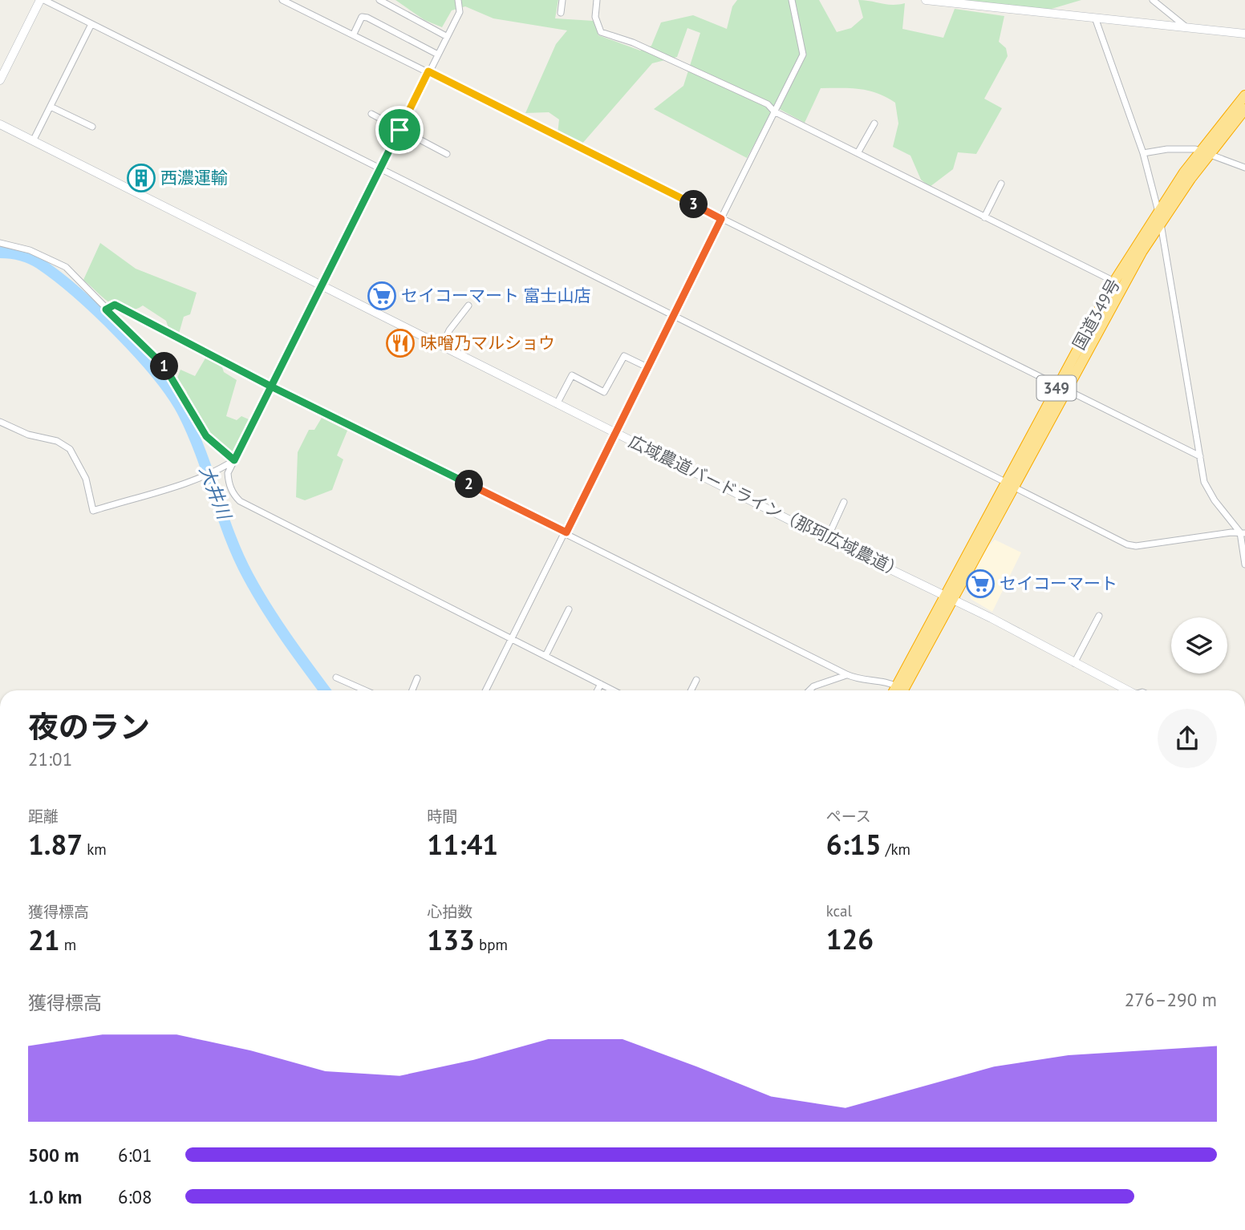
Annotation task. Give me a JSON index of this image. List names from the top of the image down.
{
  "streets": {
    "highway": ["国道349号", "349"],
    "street": ["広域農道バードライン（那珂広域農道）"]
  },
  "crossings": [
    ["国道349号", "広域農道バードライン（那珂広域農道）"]
  ],
  "water": ["大井川"],
  "places": {
    "building": ["西濃運輸"],
    "supermarket": ["セイコーマート 富士山店", "セイコーマート"],
    "restaurant": ["味噌乃マルショウ"]
  },
  "page": {
    "pins": ["3", "1", "2"],
    "heading": ["夜のラン", "21:01"],
    "stats": [
      ["距離", "1.87 km"],
      ["時間", "11:41"],
      ["ペース", "6:15 /km"],
      ["獲得標高", "21 m"],
      ["心拍数", "133 bpm"],
      ["kcal", "126"]
    ],
    "chart": ["獲得標高", "276–290 m"],
    "list": [
      {
        "name": "500 m",
        "note": "6:01"
      },
      {
        "name": "1.0 km",
        "note": "6:08"
      }
    ]
  }
}
